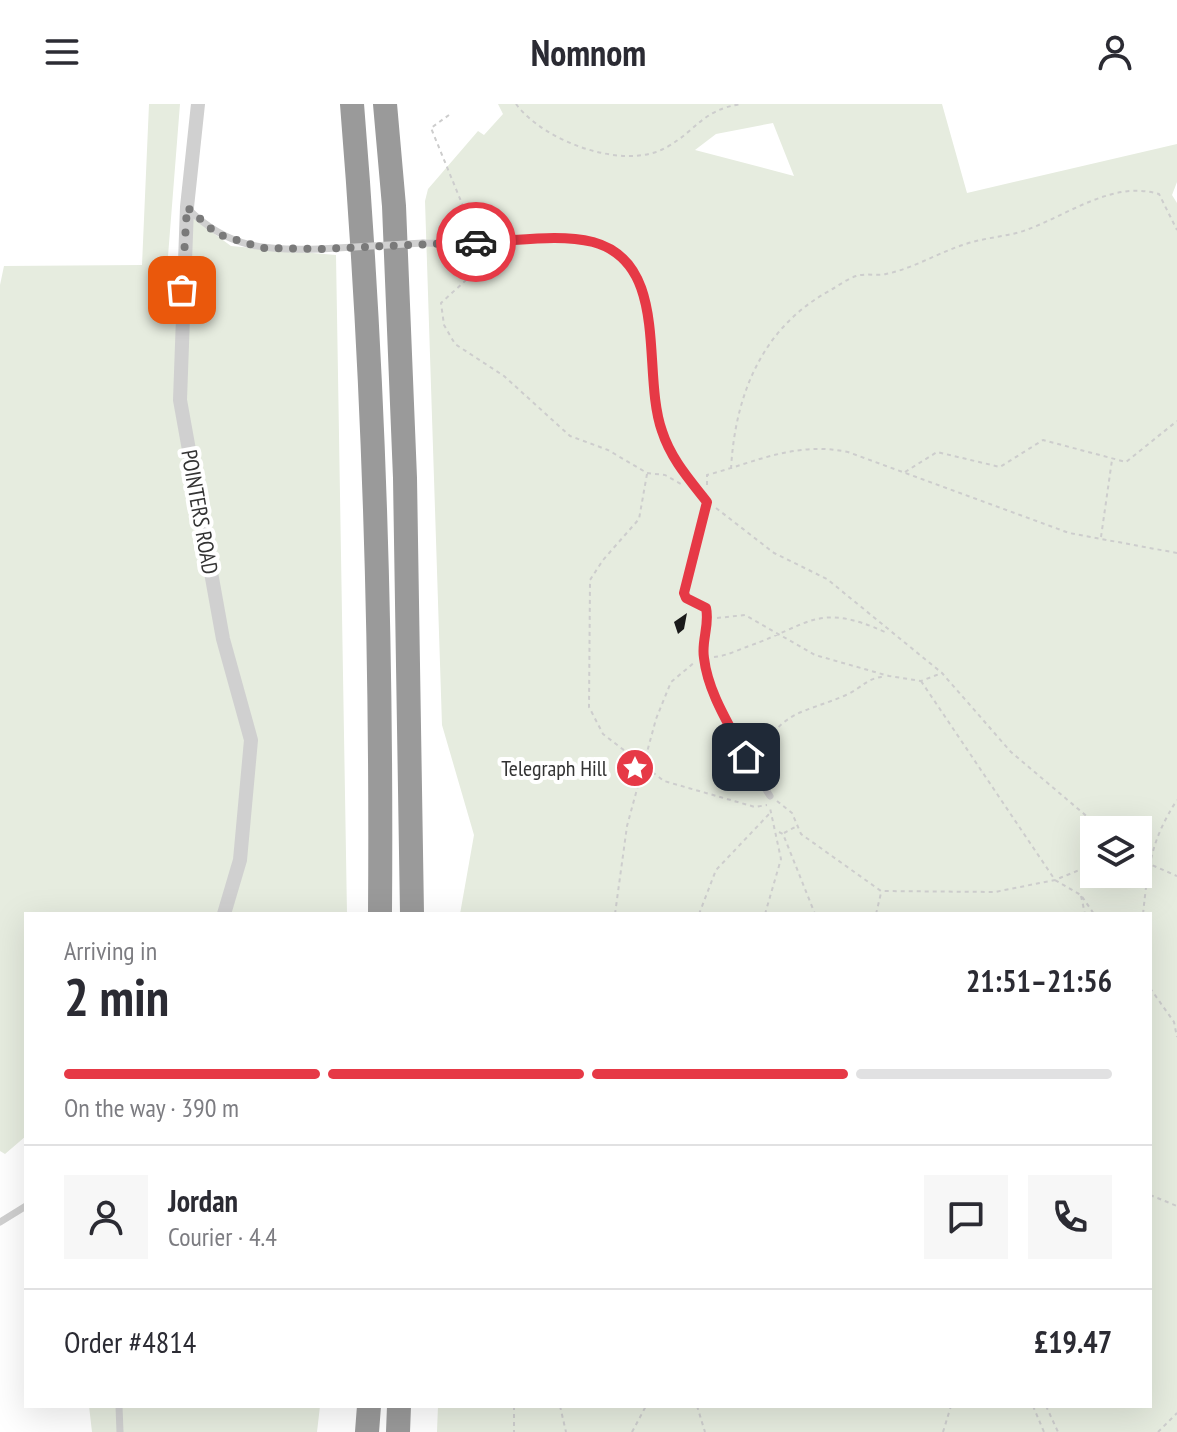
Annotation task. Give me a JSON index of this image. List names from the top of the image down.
{
  "streets": {
    "street": ["POINTERS ROAD"]
  },
  "places": {
    "place": ["Telegraph Hill"]
  },
  "page": {
    "header": "Nomnom",
    "heading": ["2 min", "Arriving in", "21:51–21:56"],
    "panel": [
      "Jordan",
      "Courier · 4.4",
      "Order #4814",
      "£19.47"
    ],
    "bar": "On the way · 390 m"
  }
}
